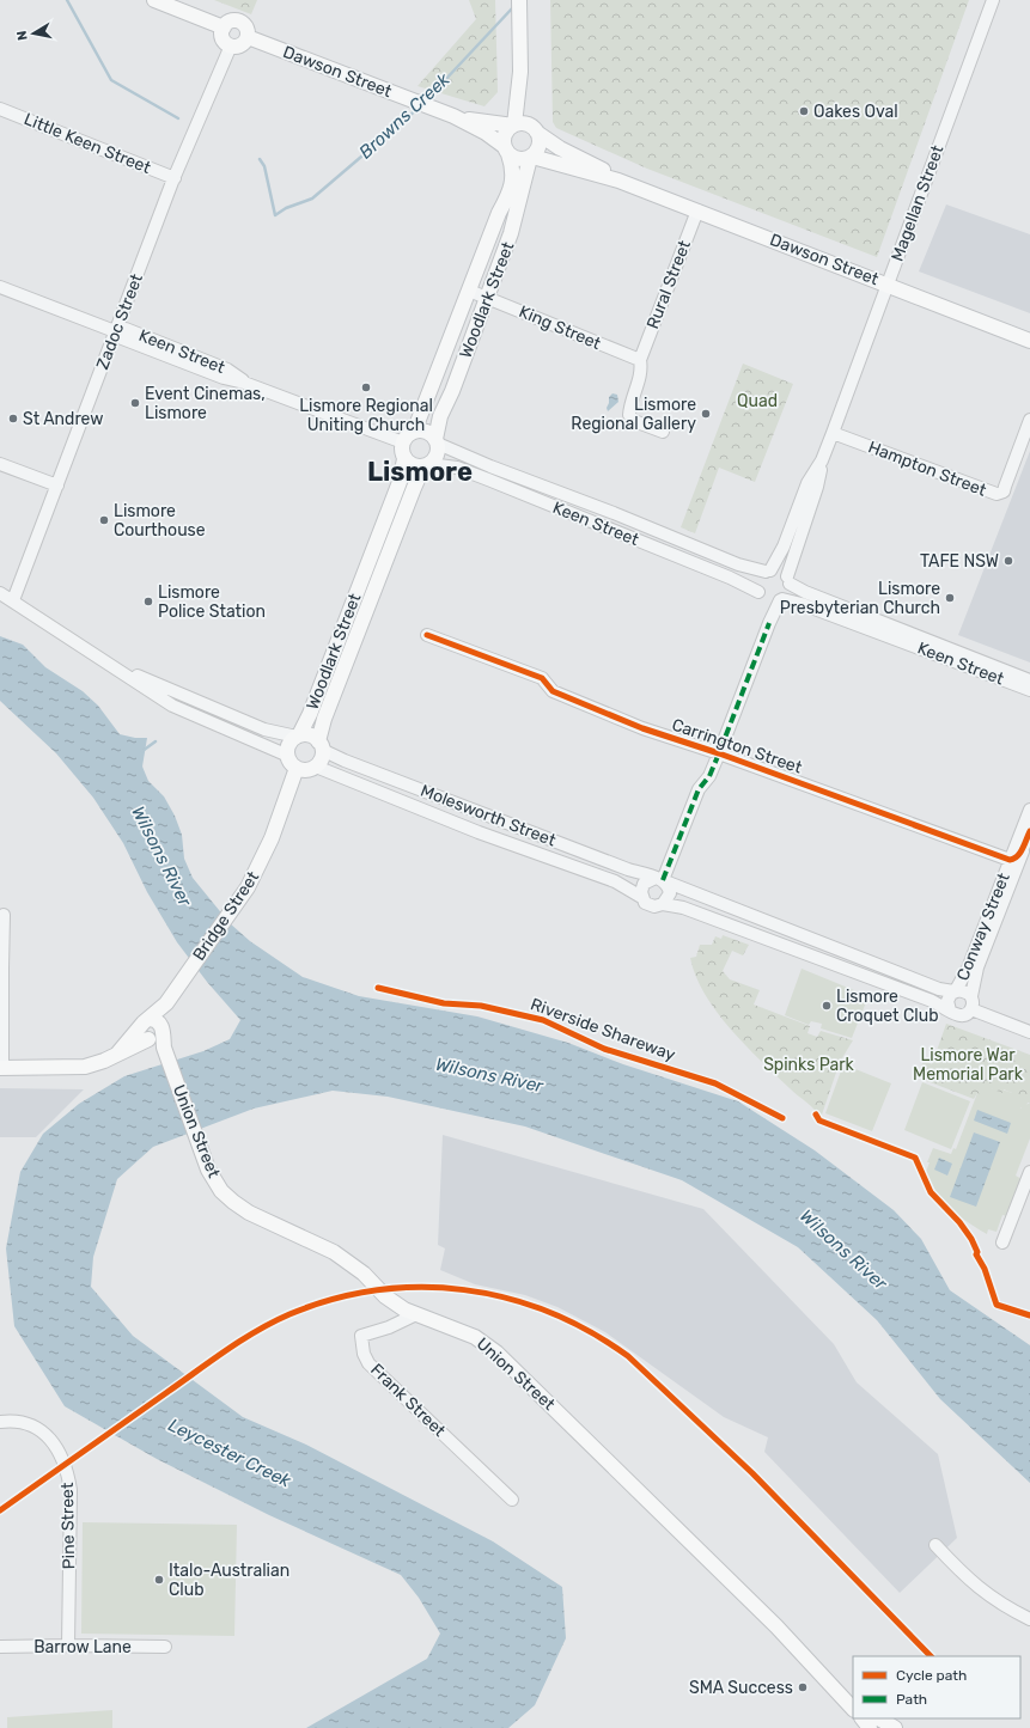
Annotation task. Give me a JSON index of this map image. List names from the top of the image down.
{
  "streets": {
    "main road": [
      "Dawson Street",
      "Woodlark Street",
      "Bridge Street",
      "Union Street"
    ],
    "street": [
      "Little Keen Street",
      "Magellan Street",
      "Rural Street",
      "Zadoc Street",
      "King Street",
      "Keen Street",
      "Hampton Street",
      "Carrington Street",
      "Molesworth Street",
      "Conway Street",
      "Frank Street",
      "Pine Street",
      "Barrow Lane"
    ],
    "cycle path": ["Riverside Shareway"]
  },
  "crossings": [
    ["Dawson Street", "Magellan Street"],
    ["Dawson Street", "Rural Street"],
    ["Dawson Street", "Woodlark Street"],
    ["Dawson Street", "Zadoc Street"],
    ["Little Keen Street", "Zadoc Street"],
    ["Magellan Street", "Keen Street"],
    ["Magellan Street", "Hampton Street"],
    ["Rural Street", "King Street"],
    ["Woodlark Street", "King Street"],
    ["Woodlark Street", "Keen Street"],
    ["Woodlark Street", "Molesworth Street"],
    ["Woodlark Street", "Bridge Street"],
    ["Zadoc Street", "Keen Street"],
    ["Carrington Street", "Conway Street"],
    ["Molesworth Street", "Bridge Street"],
    ["Molesworth Street", "Conway Street"],
    ["Bridge Street", "Union Street"],
    ["Union Street", "Frank Street"],
    ["Pine Street", "Barrow Lane"]
  ],
  "districts": ["Lismore"],
  "water": ["Browns Creek", "Wilsons River", "Leycester Creek"],
  "parks": ["Quad", "Lismore War Memorial Park", "Spinks Park"],
  "places": [
    "Oakes Oval",
    "Lismore Regional Uniting Church",
    "Event Cinemas, Lismore",
    "Lismore Regional Gallery",
    "St Andrew",
    "Lismore Courthouse",
    "TAFE NSW",
    "Lismore Presbyterian Church",
    "Lismore Police Station",
    "Lismore Croquet Club",
    "Italo-Australian Club",
    "SMA Success"
  ],
  "legend": ["Cycle path", "Path"],
  "north": "left"
}
